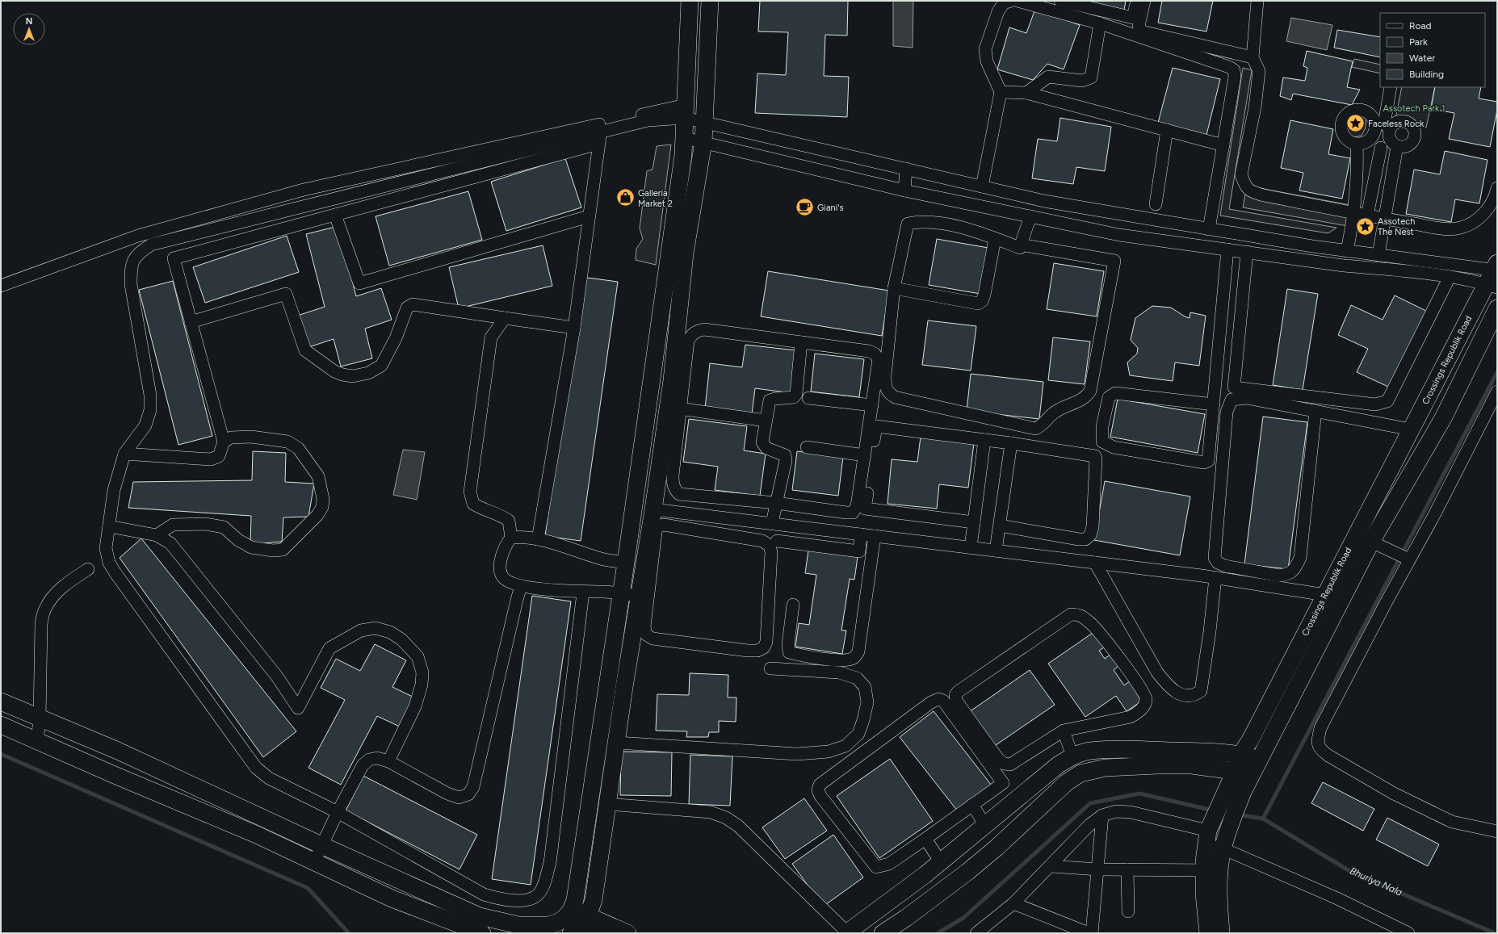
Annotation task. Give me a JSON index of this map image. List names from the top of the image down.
{
  "streets": {
    "street": ["Crossings Republik Road"]
  },
  "water": ["Bhuriya Nala"],
  "parks": ["Assotech Park 1"],
  "places": {
    "place": ["Faceless Rock", "Assotech The Nest"],
    "shop": ["Galleria Market 2"],
    "cafe": ["Giani's"]
  },
  "legend": [
    "Road",
    "Park",
    "Water",
    "Building"
  ],
  "north": "top"
}
